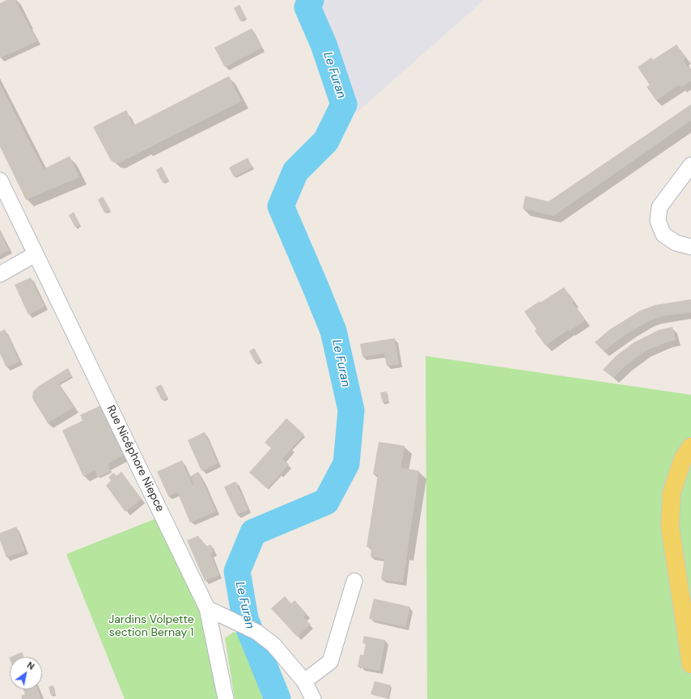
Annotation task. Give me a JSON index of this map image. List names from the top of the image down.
{
  "streets": {
    "street": ["Rue Nicéphore Niepce"]
  },
  "water": ["Le Furan"],
  "parks": ["Jardins Volpette section Bernay 1"],
  "north": "top right"
}
